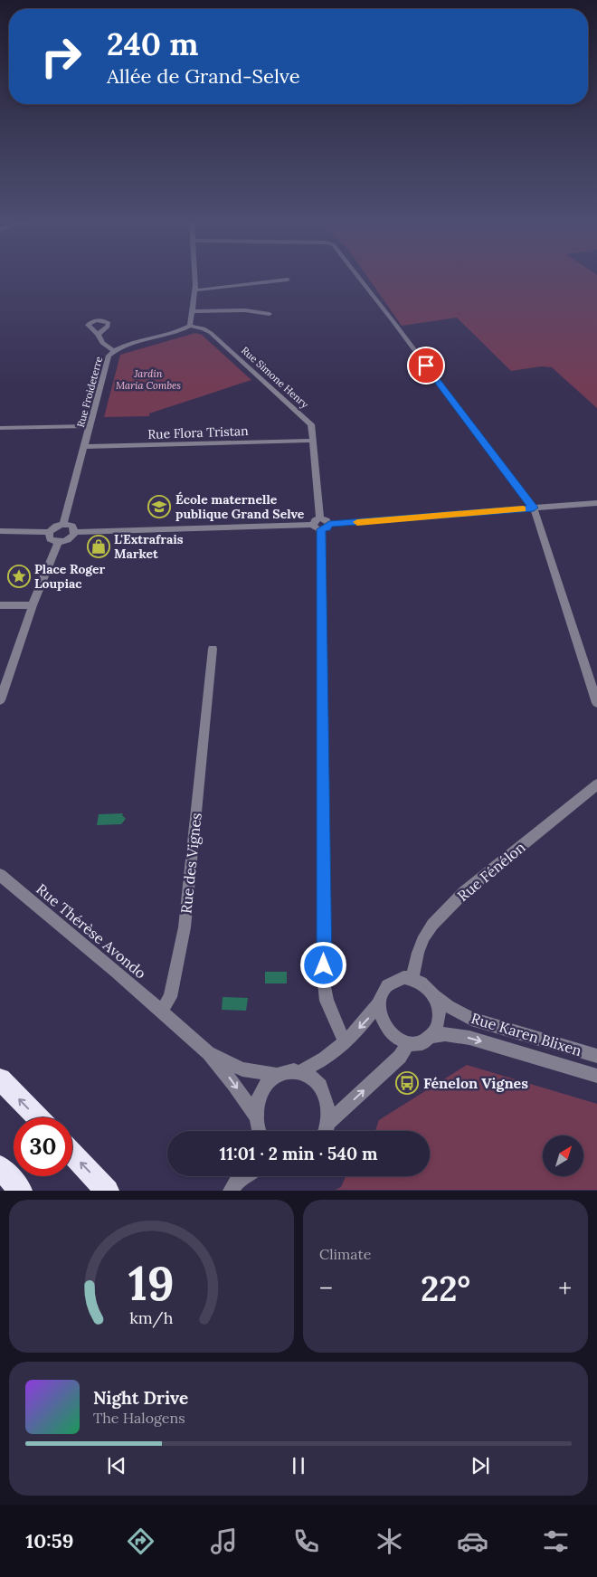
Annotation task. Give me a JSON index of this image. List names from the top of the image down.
{
  "streets": {
    "street": [
      "Rue Simone Henry",
      "Rue Froideterre",
      "Rue Flora Tristan",
      "Rue des Vignes",
      "Rue Fénélon",
      "Rue Thérèse Avondo",
      "Rue Karen Blixen"
    ]
  },
  "crossings": [
    ["Rue Simone Henry", "Rue Froideterre"],
    ["Rue Simone Henry", "Rue Flora Tristan"],
    ["Rue Froideterre", "Rue Flora Tristan"],
    ["Rue des Vignes", "Rue Thérèse Avondo"],
    ["Rue Fénélon", "Rue Karen Blixen"]
  ],
  "parks": ["Jardin Maria Combes"],
  "places": {
    "school or university": ["École maternelle publique Grand Selve"],
    "shop": ["L'Extrafrais Market"],
    "place": ["Place Roger Loupiac"],
    "bus stop": ["Fénelon Vignes"]
  },
  "north": "top right",
  "page": {
    "turn": ["240 m", "Allée de Grand-Selve"],
    "limit": "30",
    "trip": "11:01 · 2 min · 540 m",
    "tile": "Climate",
    "heat": ["−", "22°", "+"],
    "song": ["Night Drive", "The Halogens"],
    "tabs": "10:59",
    "gauge": ["19", "km/h"]
  }
}
